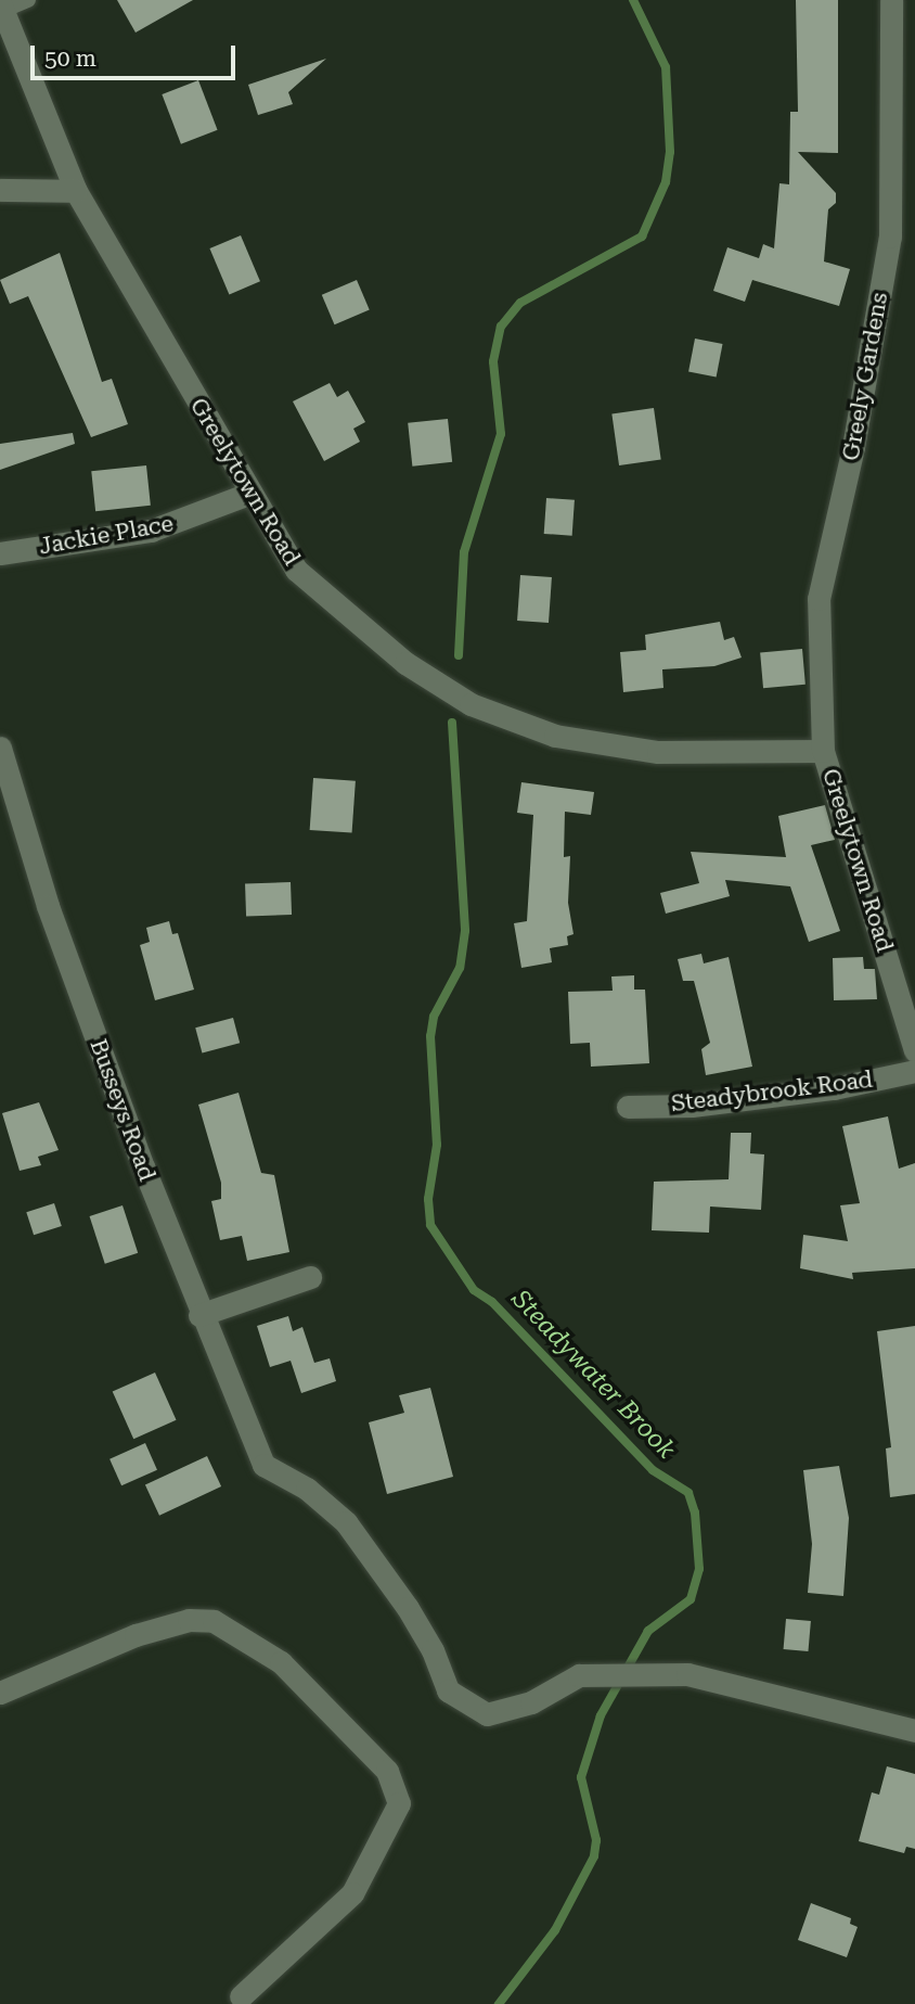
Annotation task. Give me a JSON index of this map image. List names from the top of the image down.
{
  "streets": {
    "street": [
      "Greely Gardens",
      "Greelytown Road",
      "Jackie Place",
      "Steadybrook Road",
      "Busseys Road"
    ]
  },
  "crossings": [
    ["Greely Gardens", "Greelytown Road"],
    ["Greelytown Road", "Jackie Place"]
  ],
  "water": ["Steadywater Brook"],
  "scale_bar": "50 m"
}
